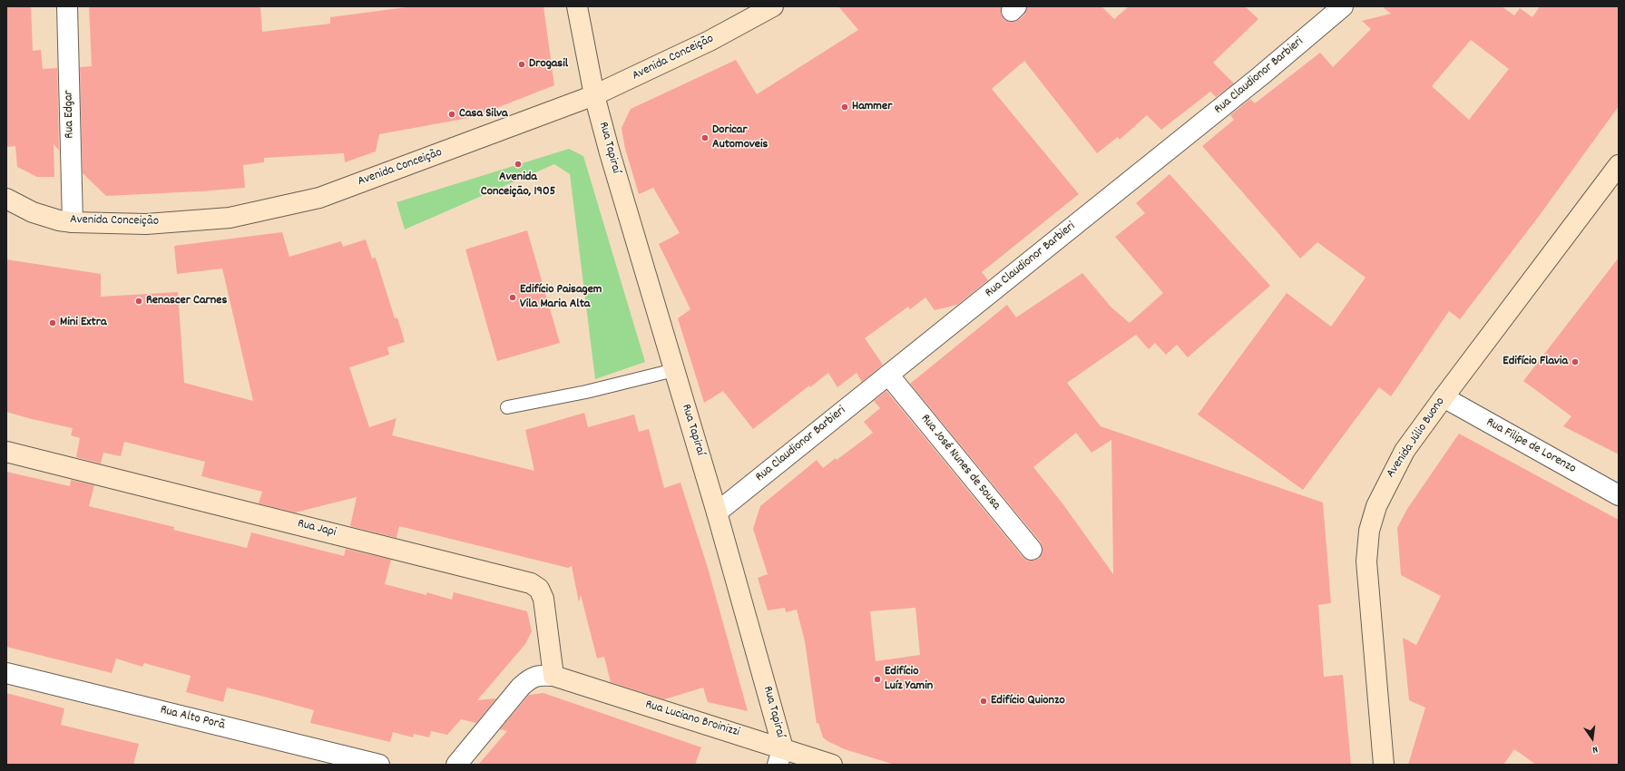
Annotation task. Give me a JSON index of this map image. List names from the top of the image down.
{
  "streets": {
    "street": [
      "Avenida Conceição",
      "Rua Claudionor Barbieri",
      "Rua Edgar",
      "Rua Tapiraí",
      "Avenida Júlio Buono",
      "Rua Filipe de Lorenzo",
      "Rua José Nunes de Sousa",
      "Rua Japi",
      "Rua Alto Porã",
      "Rua Luciano Broinizzi"
    ]
  },
  "crossings": [
    ["Avenida Conceição", "Rua Edgar"],
    ["Avenida Conceição", "Rua Tapiraí"],
    ["Rua Claudionor Barbieri", "Rua Tapiraí"],
    ["Rua Claudionor Barbieri", "Rua José Nunes de Sousa"],
    ["Rua Tapiraí", "Rua Luciano Broinizzi"],
    ["Avenida Júlio Buono", "Rua Filipe de Lorenzo"],
    ["Rua Japi", "Rua Luciano Broinizzi"]
  ],
  "places": [
    "Drogasil",
    "Hammer",
    "Casa Silva",
    "Doricar Automoveis",
    "Avenida Conceição, 1905",
    "Edifício Paisagem Vila Maria Alta",
    "Renascer Carnes",
    "Mini Extra",
    "Edifício Flavia",
    "Edifício Luíz Yamin",
    "Edifício Quionzo"
  ],
  "north": "bottom"
}
